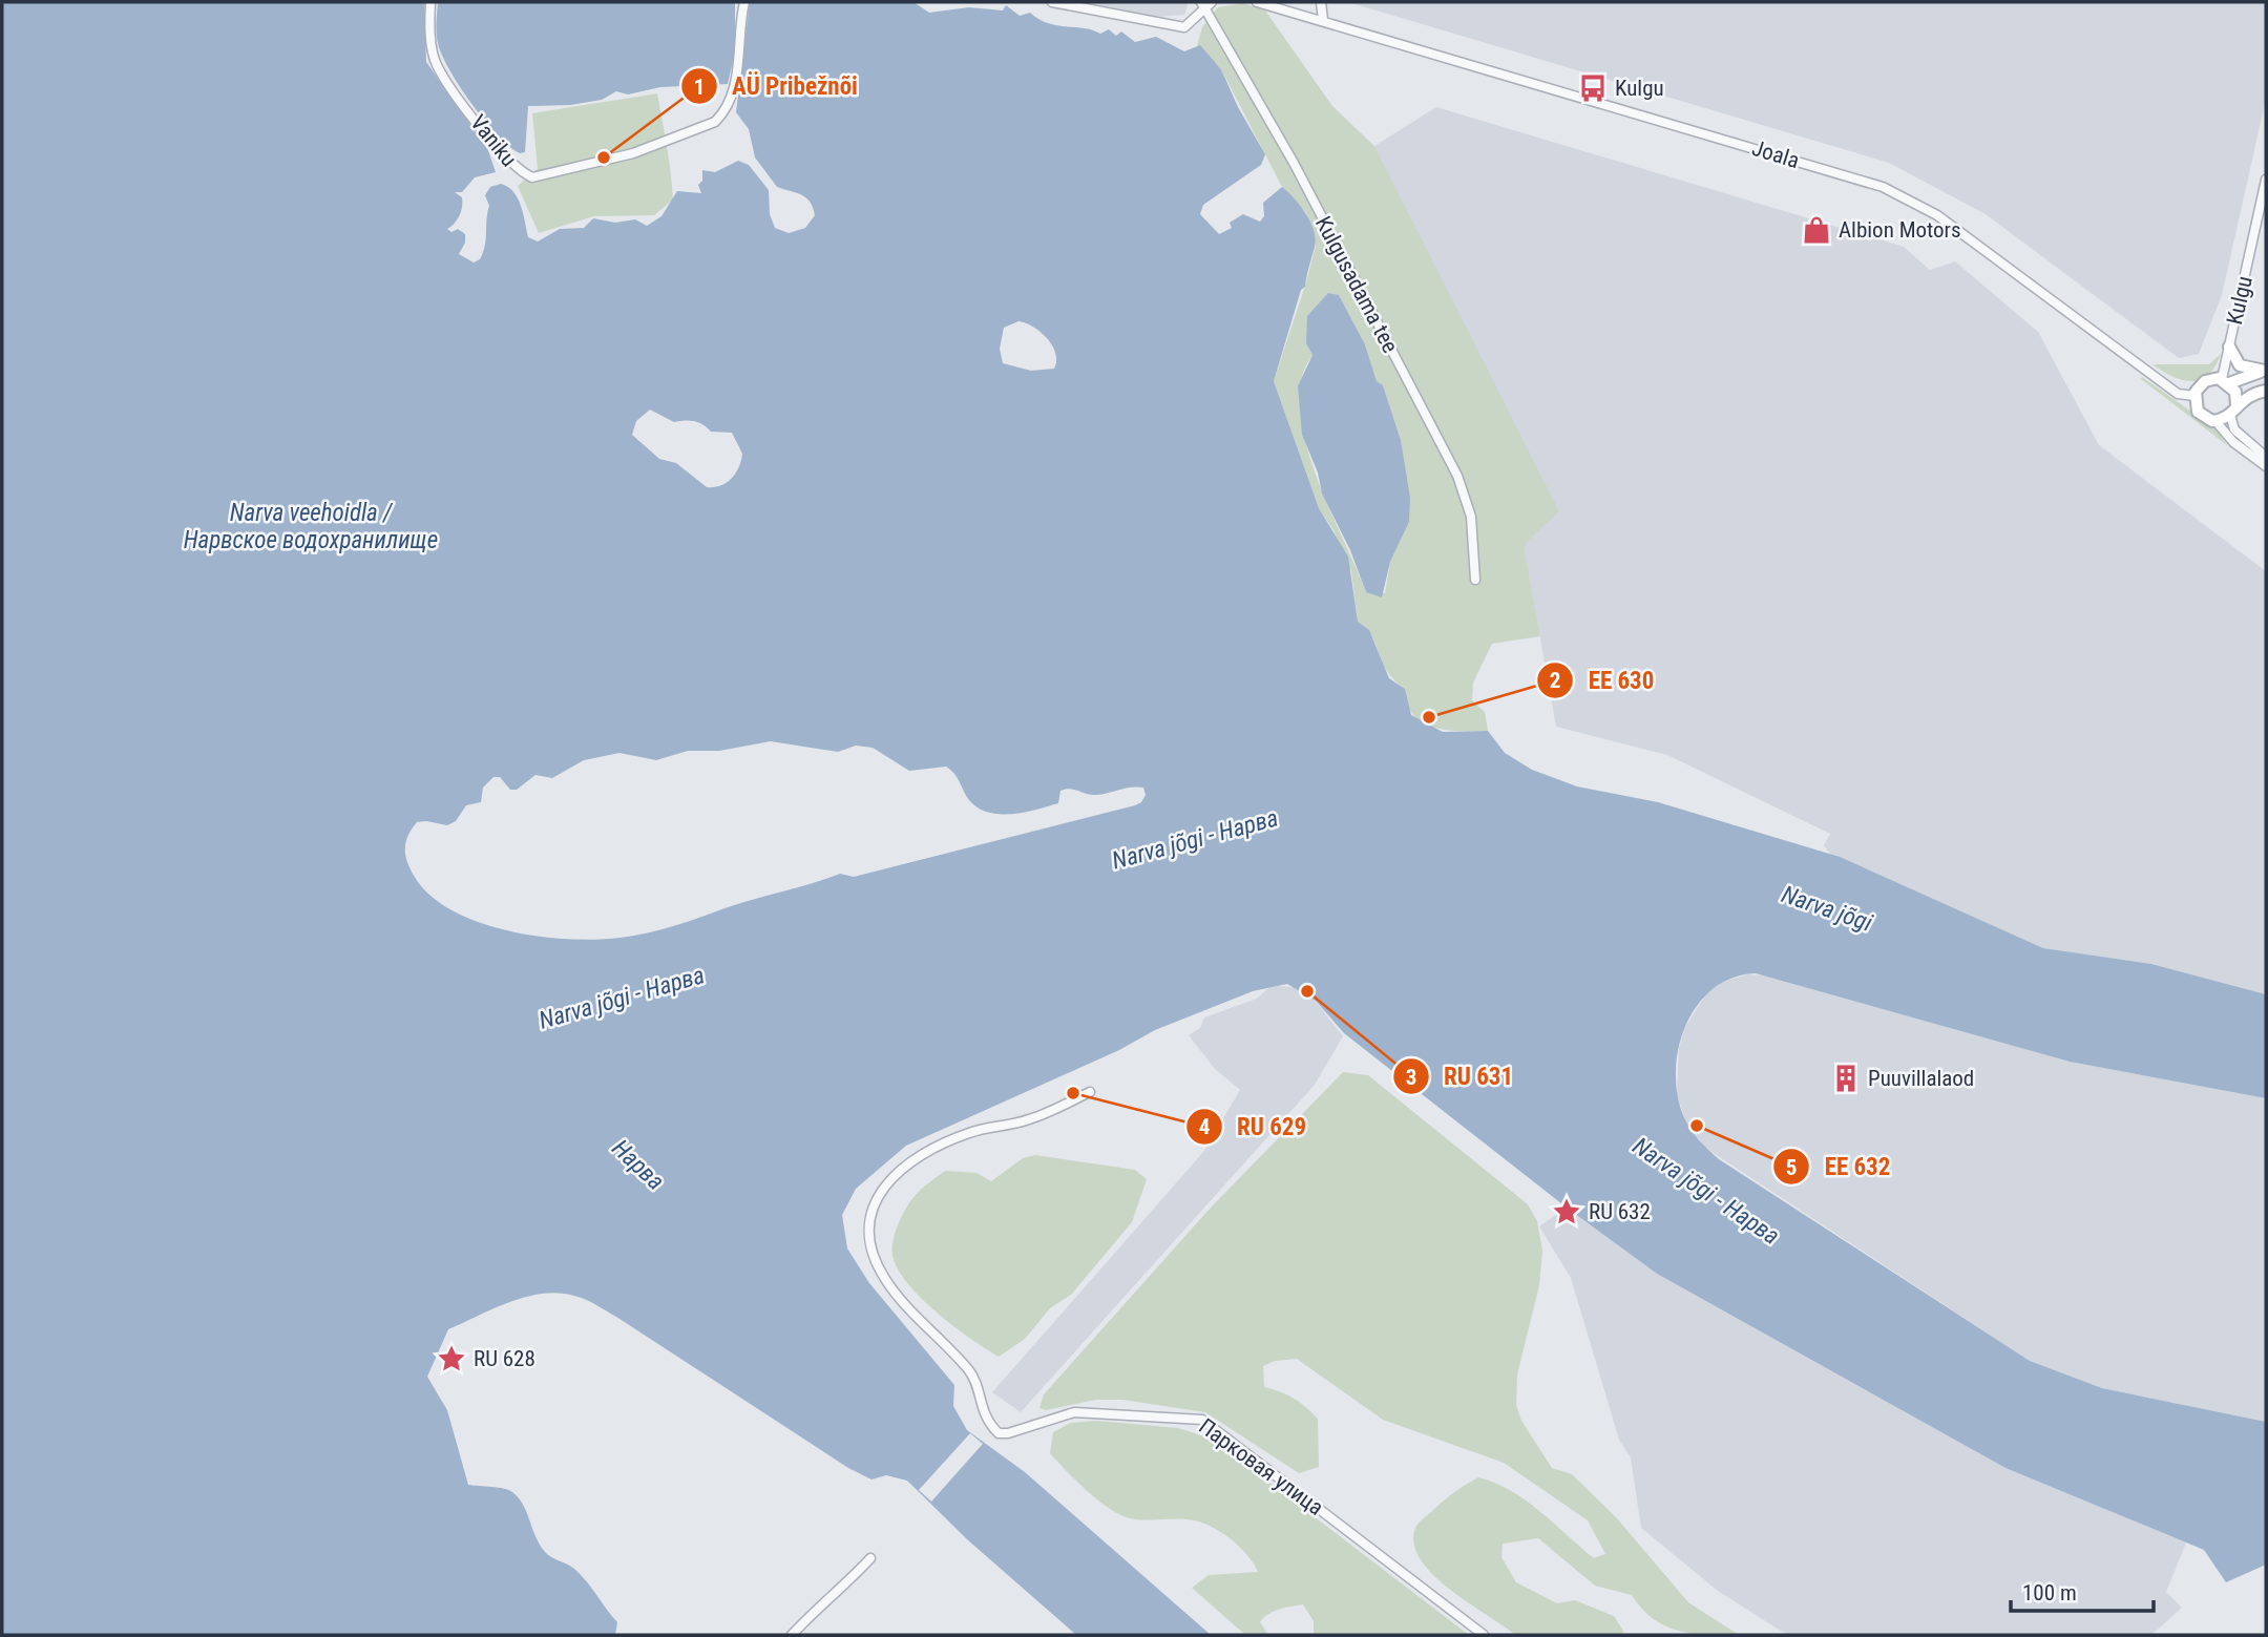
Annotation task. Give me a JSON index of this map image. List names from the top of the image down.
{
  "streets": {
    "street": [
      "Vaniku",
      "Joala",
      "Kulgusadama tee",
      "Kulgu",
      "Парковая улица"
    ]
  },
  "crossings": [
    ["Joala", "Kulgu"]
  ],
  "water": [
    "Narva veehoidla / Нарвское водохранилище",
    "Narva jõgi - Нарва",
    "Narva jõgi",
    "Нарва"
  ],
  "places": {
    "bus stop": ["Kulgu"],
    "other": [
      "AÜ Pribežnõi",
      "EE 630",
      "RU 631",
      "RU 629",
      "EE 632"
    ],
    "shop": ["Albion Motors"],
    "building": ["Puuvillalaod"],
    "place": ["RU 632", "RU 628"]
  },
  "scale_bar": "100 m"
}
